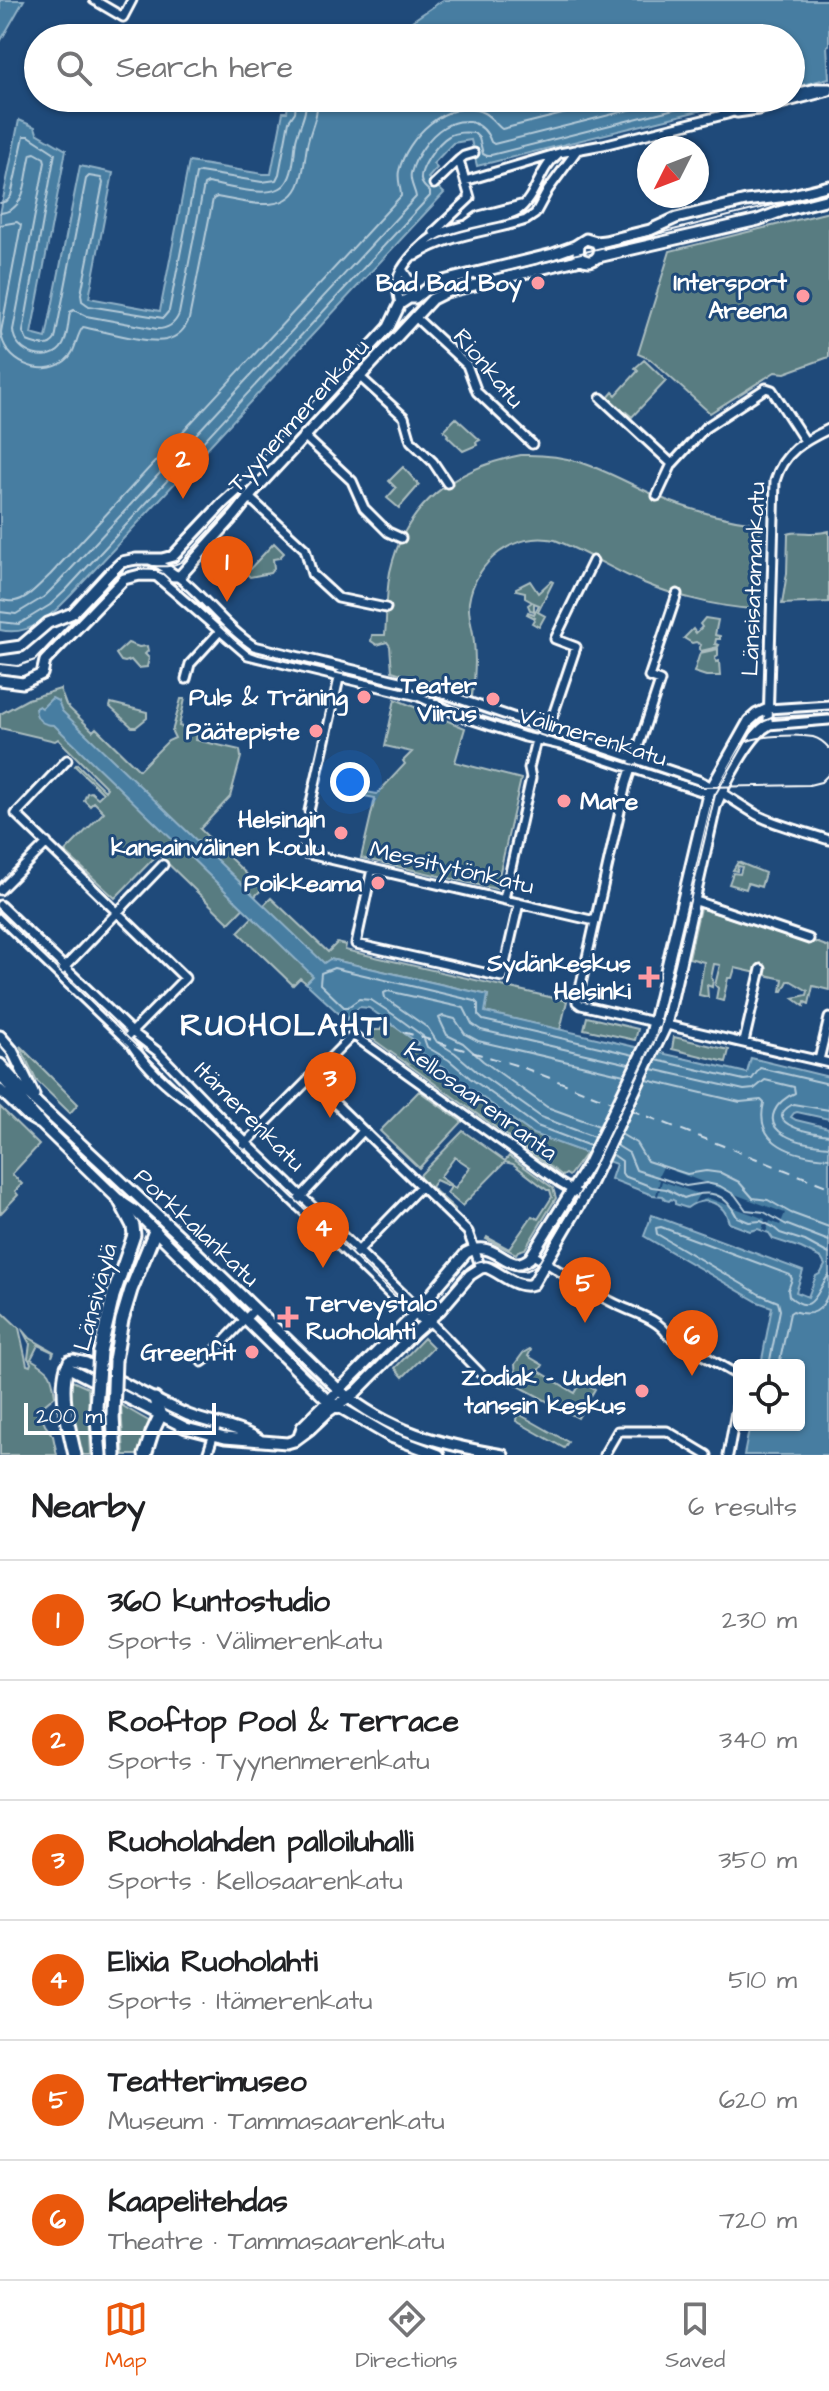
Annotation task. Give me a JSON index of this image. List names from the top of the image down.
{
  "streets": {
    "highway": ["Länsiväylä"],
    "main road": ["Tyynenmerenkatu", "Länsisatamankatu", "Porkkalankatu"],
    "street": [
      "Rionkatu",
      "Välimerenkatu",
      "Messitytönkatu",
      "Kellosaarenranta",
      "Itämerenkatu"
    ]
  },
  "crossings": [
    ["Rionkatu", "Tyynenmerenkatu"],
    ["Länsisatamankatu", "Välimerenkatu"],
    ["Porkkalankatu", "Länsiväylä"]
  ],
  "districts": ["RUOHOLAHTI"],
  "places": {
    "other": [
      "Bad Bad Boy",
      "Intersport Areena",
      "Puls & Träning",
      "Teater Viirus",
      "Päätepiste",
      "Mare",
      "Helsingin kansainvälinen koulu",
      "Poikkeama",
      "Greenfit",
      "Zodiak - Uuden tanssin keskus"
    ],
    "health": ["Sydänkeskus Helsinki", "Terveystalo Ruoholahti"]
  },
  "scale_bar": "200 m",
  "north": "bottom left",
  "page": {
    "search": "Search here",
    "pins": [
      "2",
      "1",
      "3",
      "4",
      "5",
      "6"
    ],
    "scale": "200 m",
    "heading": ["Nearby", "6 results"],
    "list": [
      {
        "mark": "1",
        "name": "360 kuntostudio",
        "note": "Sports · Välimerenkatu",
        "value": "230 m"
      },
      {
        "mark": "2",
        "name": "Rooftop Pool & Terrace",
        "note": "Sports · Tyynenmerenkatu",
        "value": "340 m"
      },
      {
        "mark": "3",
        "name": "Ruoholahden palloiluhalli",
        "note": "Sports · Kellosaarenkatu",
        "value": "350 m"
      },
      {
        "mark": "4",
        "name": "Elixia Ruoholahti",
        "note": "Sports · Itämerenkatu",
        "value": "510 m"
      },
      {
        "mark": "5",
        "name": "Teatterimuseo",
        "note": "Museum · Tammasaarenkatu",
        "value": "620 m"
      },
      {
        "mark": "6",
        "name": "Kaapelitehdas",
        "note": "Theatre · Tammasaarenkatu",
        "value": "720 m"
      }
    ],
    "nav": ["Map", "Directions", "Saved"]
  }
}
